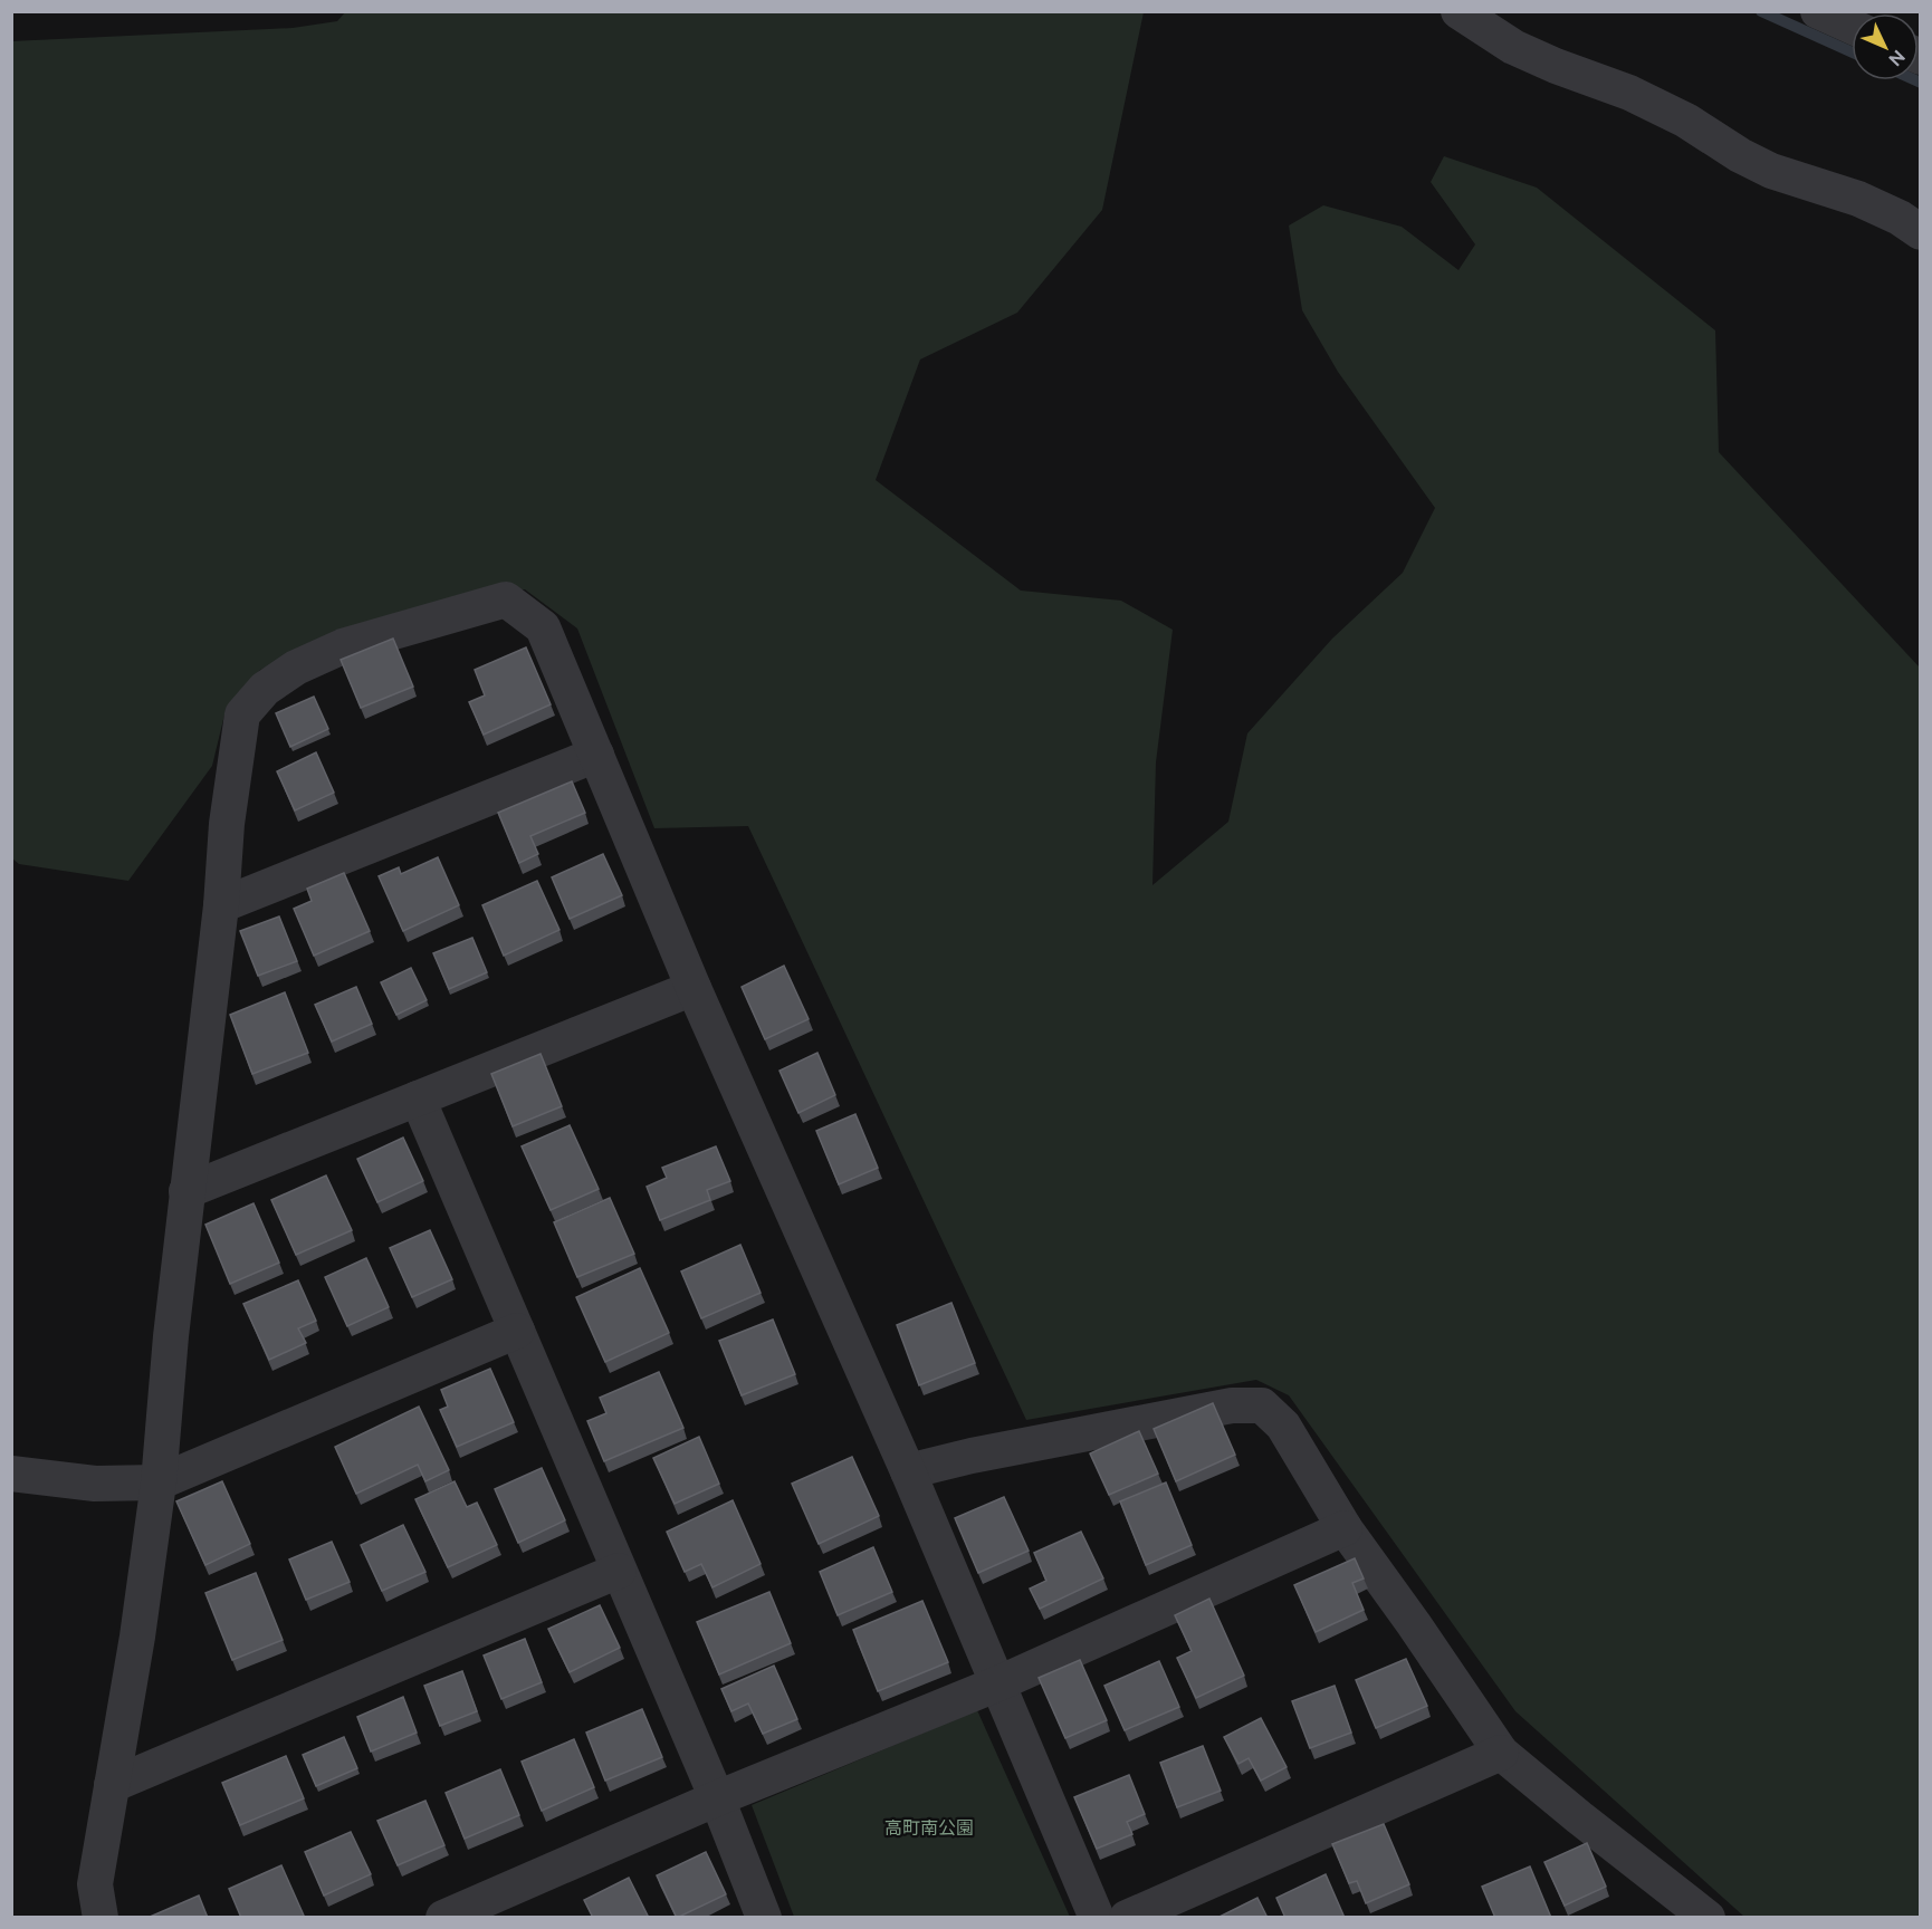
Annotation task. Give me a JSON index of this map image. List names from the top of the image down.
{
  "parks": ["高町南公園"],
  "north": "bottom right"
}
